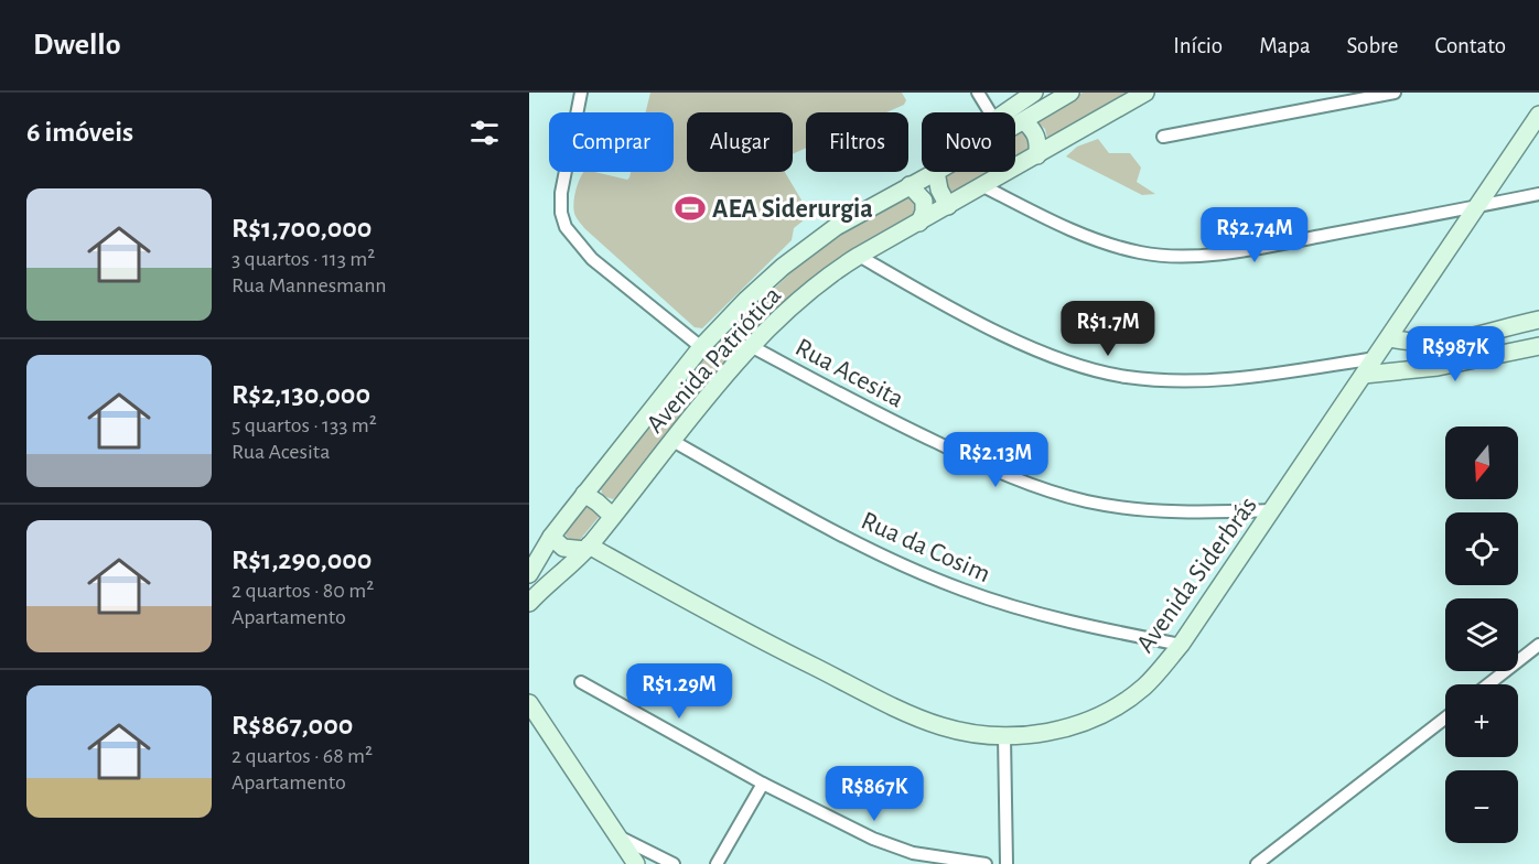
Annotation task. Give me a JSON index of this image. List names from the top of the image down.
{
  "streets": {
    "main road": ["Avenida Patriótica", "Avenida Siderbrás"],
    "street": ["Rua Acesita", "Rua da Cosim"]
  },
  "crossings": [
    ["Avenida Patriótica", "Rua Acesita"],
    ["Avenida Patriótica", "Rua da Cosim"],
    ["Avenida Patriótica", "Avenida Siderbrás"],
    ["Rua Acesita", "Avenida Siderbrás"],
    ["Rua da Cosim", "Avenida Siderbrás"]
  ],
  "places": {
    "sports": ["AEA Siderurgia"]
  },
  "north": "bottom",
  "page": {
    "header": "Dwello",
    "nav": [
      "Início",
      "Mapa",
      "Sobre",
      "Contato"
    ],
    "heading": "6 imóveis",
    "chip": [
      "Comprar",
      "Alugar",
      "Filtros",
      "Novo"
    ],
    "list": [
      {
        "name": "R$1,700,000",
        "note": "3 quartos · 113 m² · Rua Mannesmann"
      },
      {
        "name": "R$2,130,000",
        "note": "5 quartos · 133 m² · Rua Acesita"
      },
      {
        "name": "R$1,290,000",
        "note": "2 quartos · 80 m² · Apartamento"
      },
      {
        "name": "R$867,000",
        "note": "2 quartos · 68 m² · Apartamento"
      }
    ],
    "price": [
      "R$2.74M",
      "R$1.7M",
      "R$987K",
      "R$2.13M",
      "R$1.29M",
      "R$867K"
    ],
    "map_buttons": ["+", "−"]
  }
}
